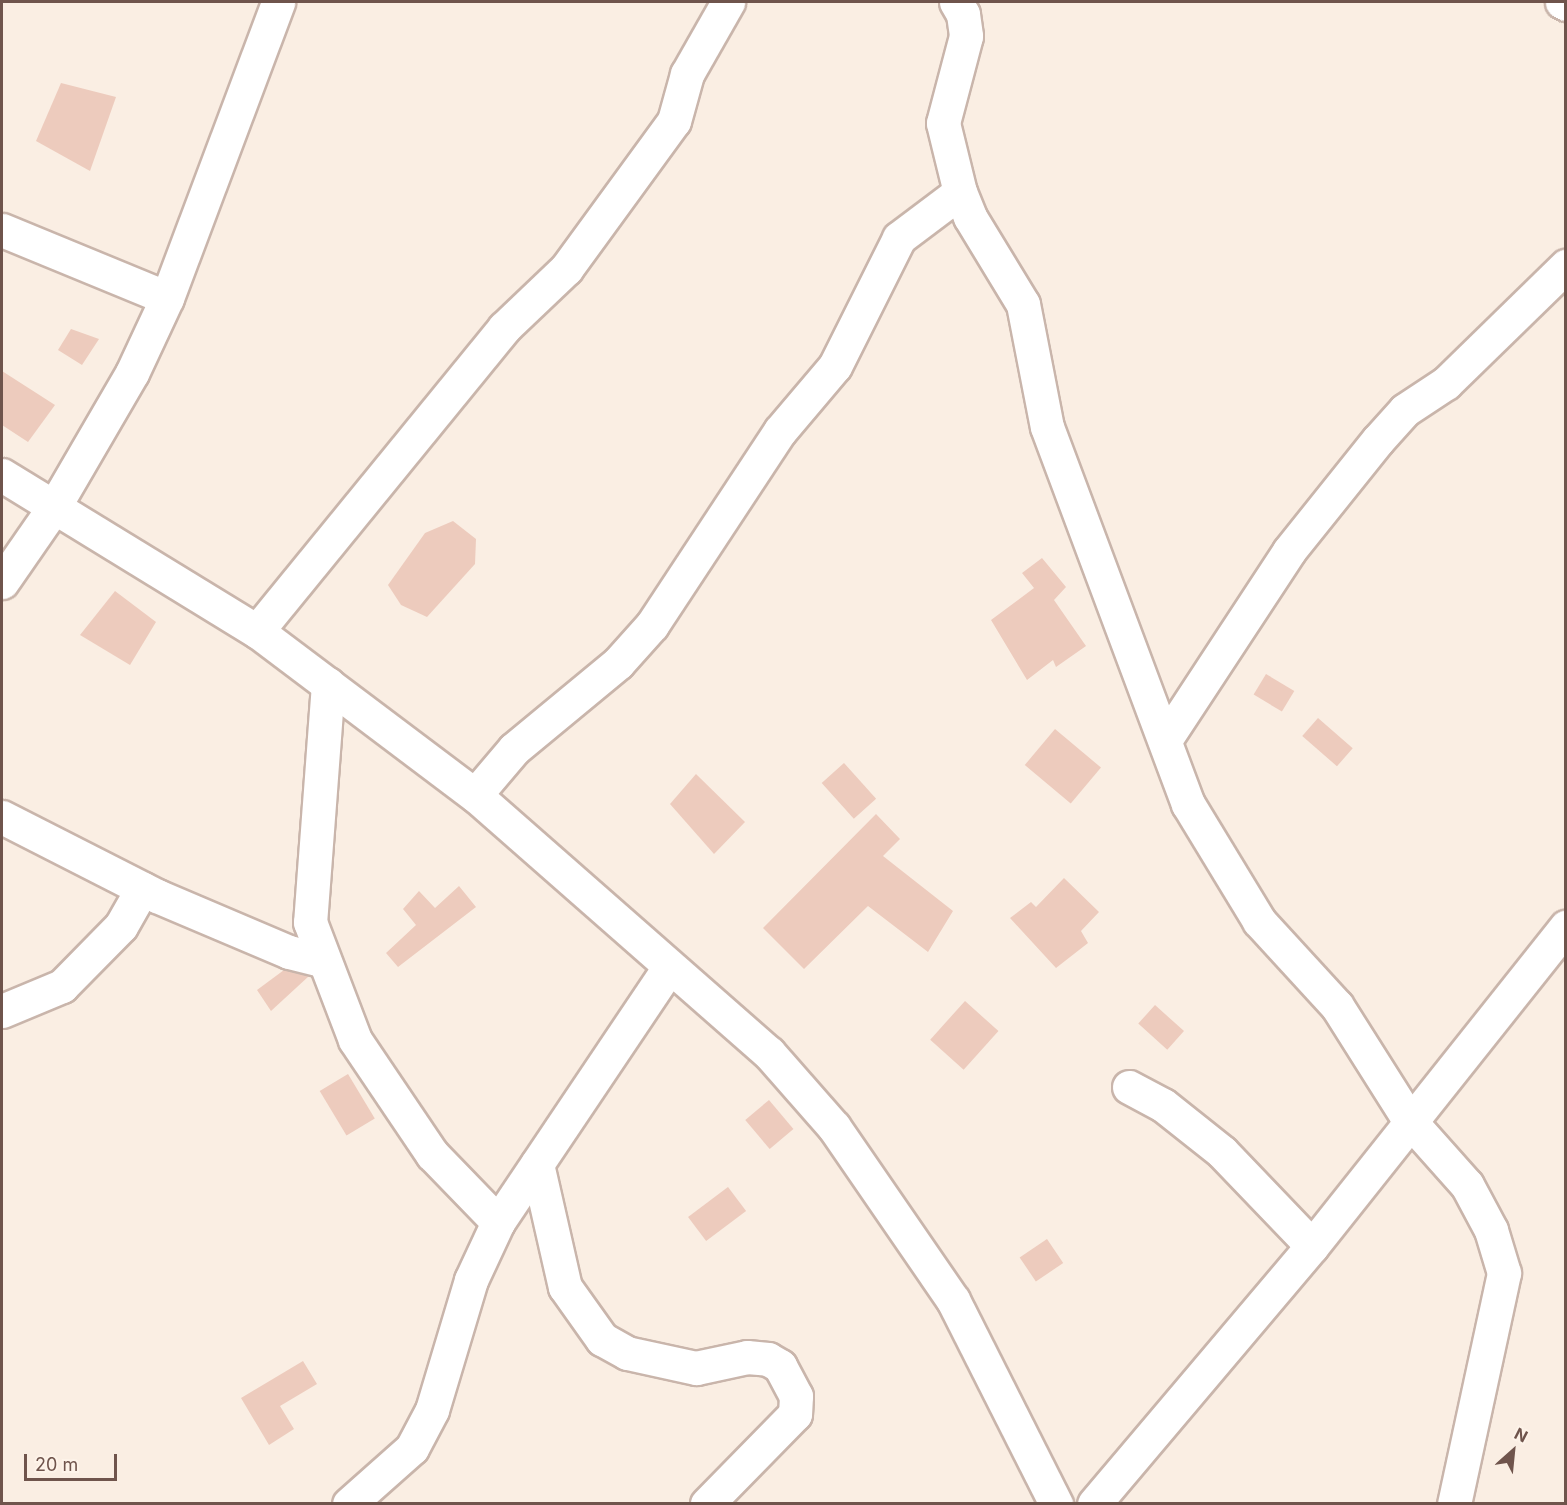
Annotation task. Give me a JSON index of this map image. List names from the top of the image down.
{
  "scale_bar": "20 m",
  "north": "top right"
}
